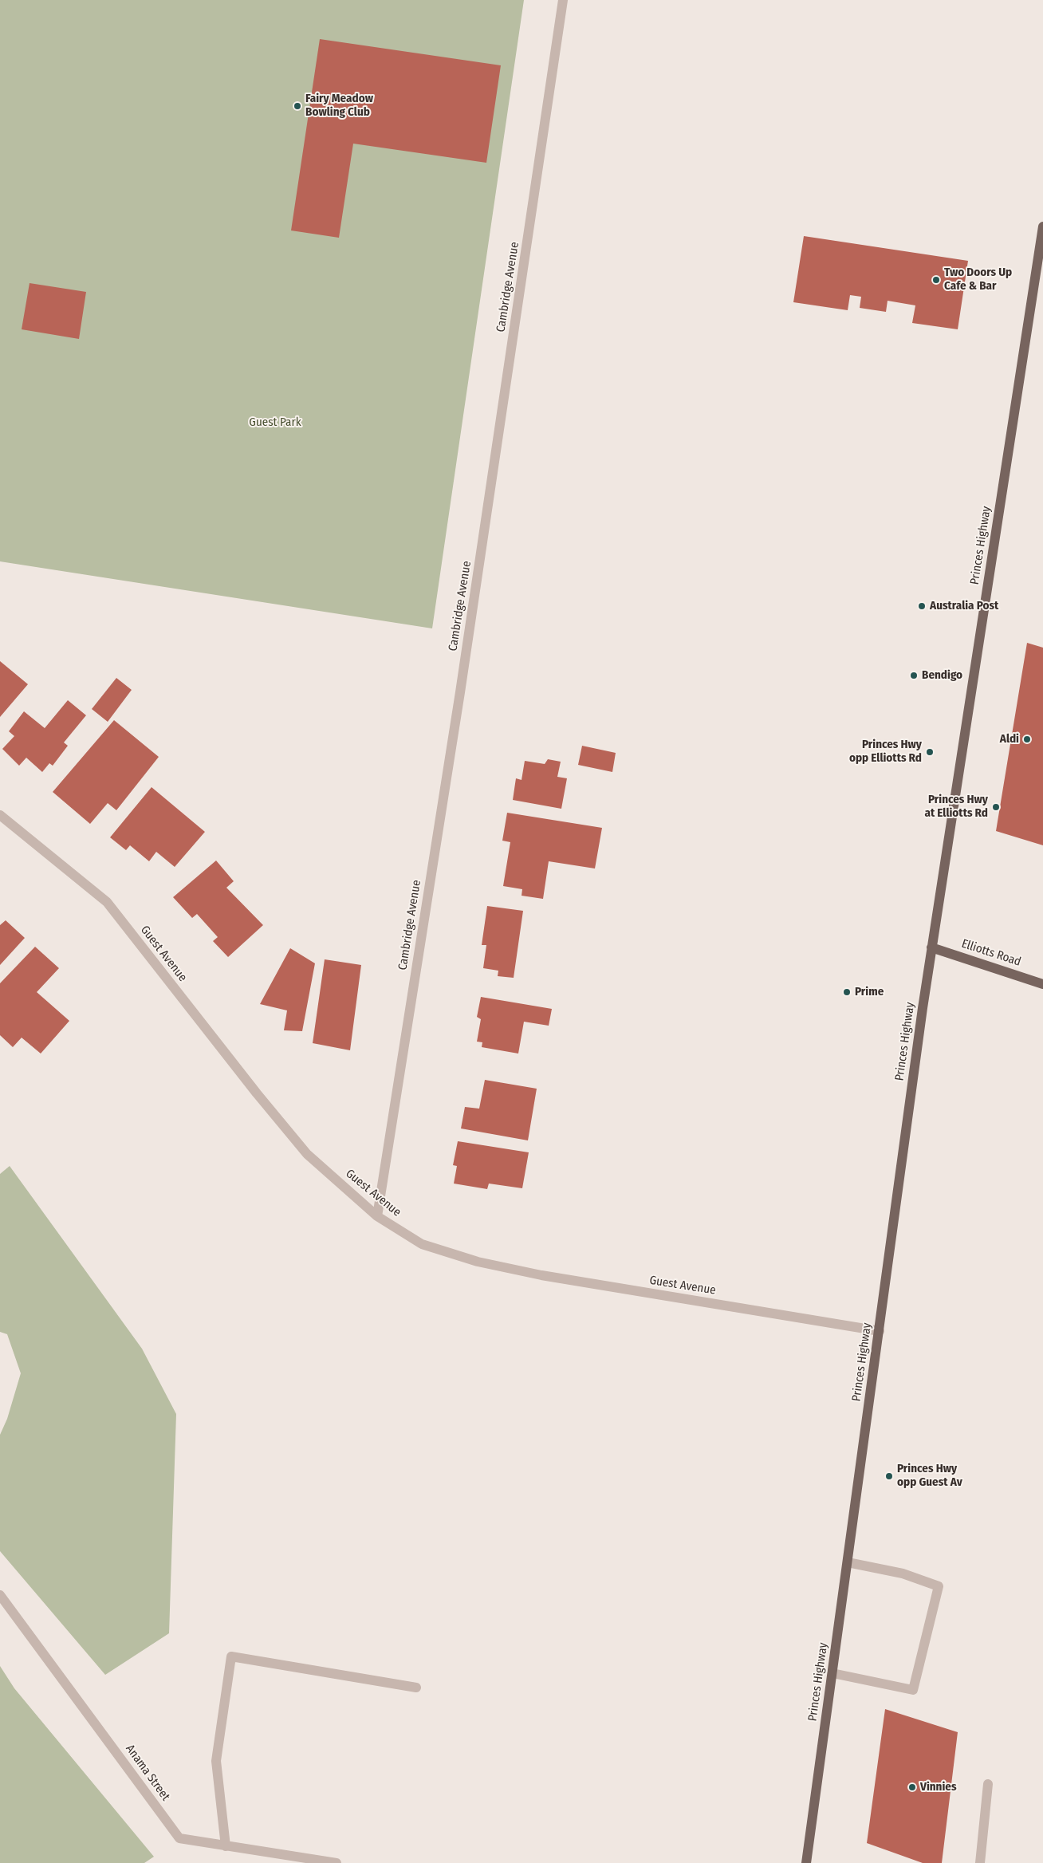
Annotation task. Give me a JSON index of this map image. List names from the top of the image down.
{
  "streets": {
    "main road": ["Princes Highway", "Elliotts Road"],
    "street": ["Cambridge Avenue", "Guest Avenue", "Anama Street"]
  },
  "crossings": [
    ["Cambridge Avenue", "Guest Avenue"],
    ["Princes Highway", "Elliotts Road"],
    ["Princes Highway", "Guest Avenue"]
  ],
  "parks": ["Guest Park"],
  "places": [
    "Fairy Meadow Bowling Club",
    "Two Doors Up Cafe & Bar",
    "Australia Post",
    "Bendigo",
    "Aldi",
    "Princes Hwy opp Elliotts Rd",
    "Princes Hwy at Elliotts Rd",
    "Prime",
    "Princes Hwy opp Guest Av",
    "Vinnies"
  ]
}
